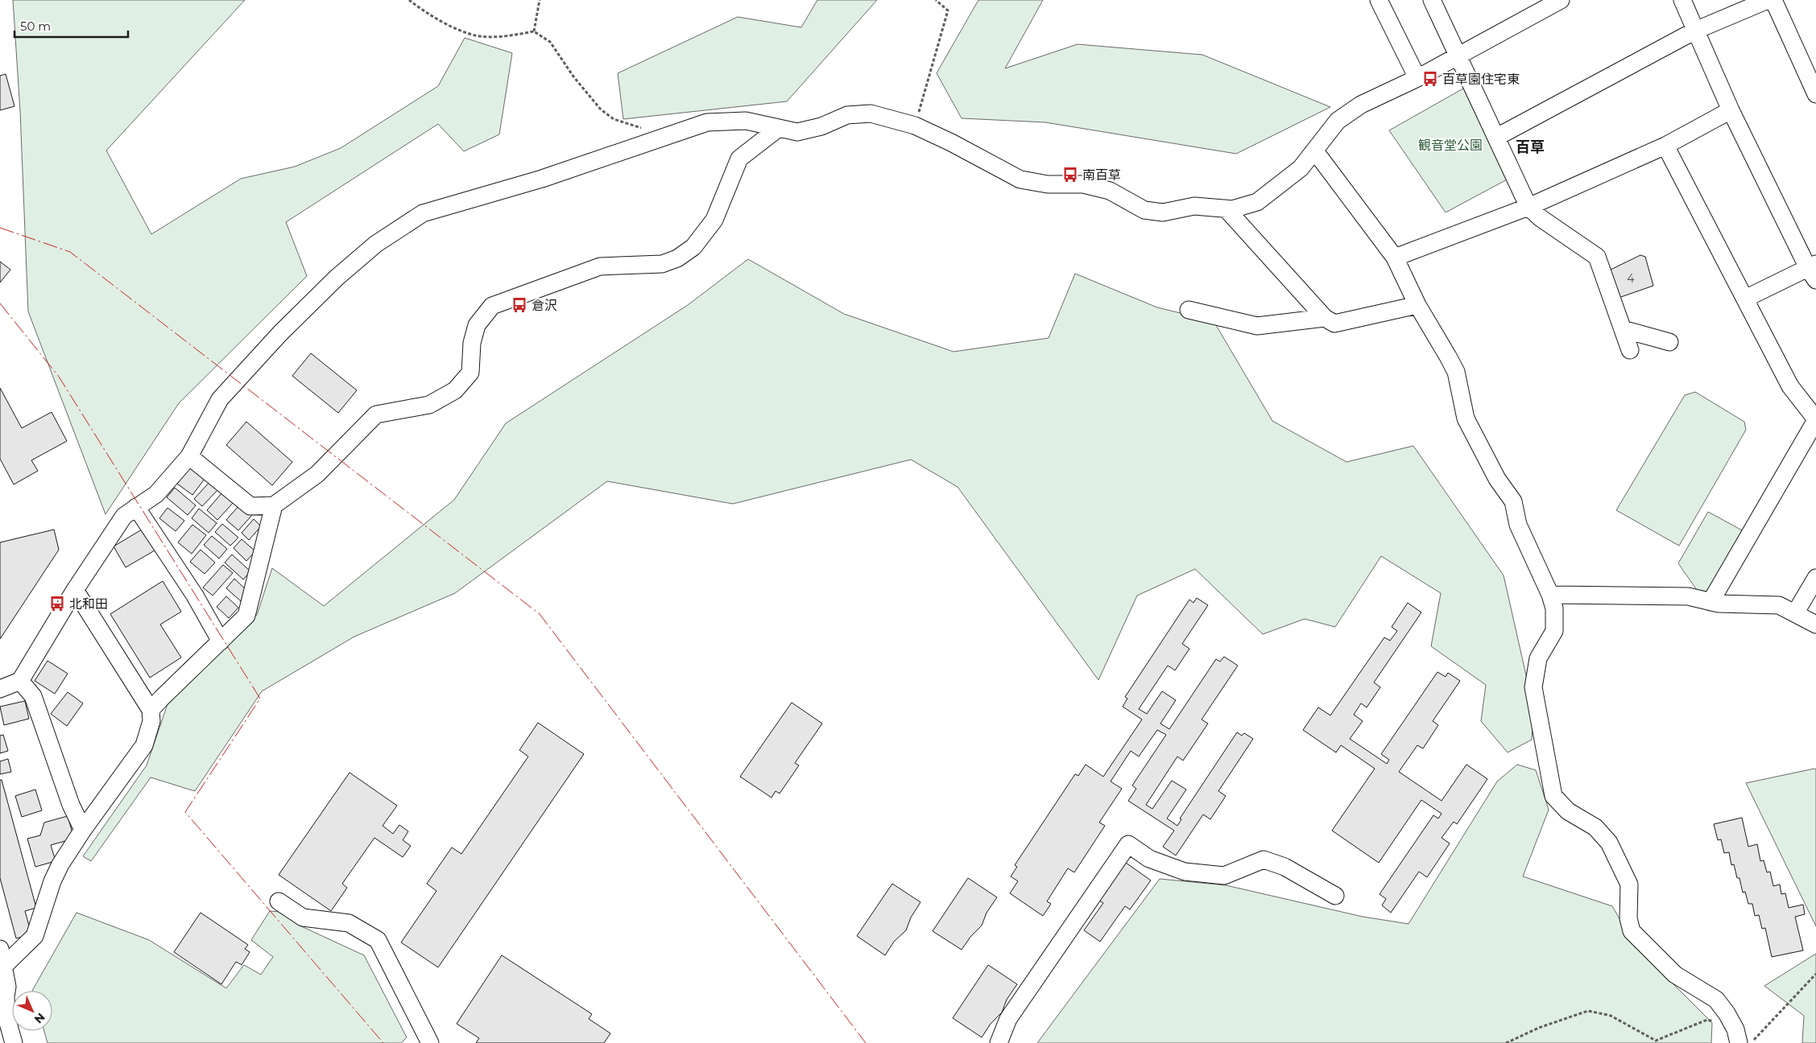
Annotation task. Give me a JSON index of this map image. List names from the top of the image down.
{
  "districts": ["百草"],
  "parks": ["観音堂公園"],
  "places": {
    "bus stop": [
      "百草園住宅東",
      "南百草",
      "倉沢",
      "北和田"
    ]
  },
  "house_numbers": ["4"],
  "scale_bar": "50 m",
  "north": "bottom right"
}
